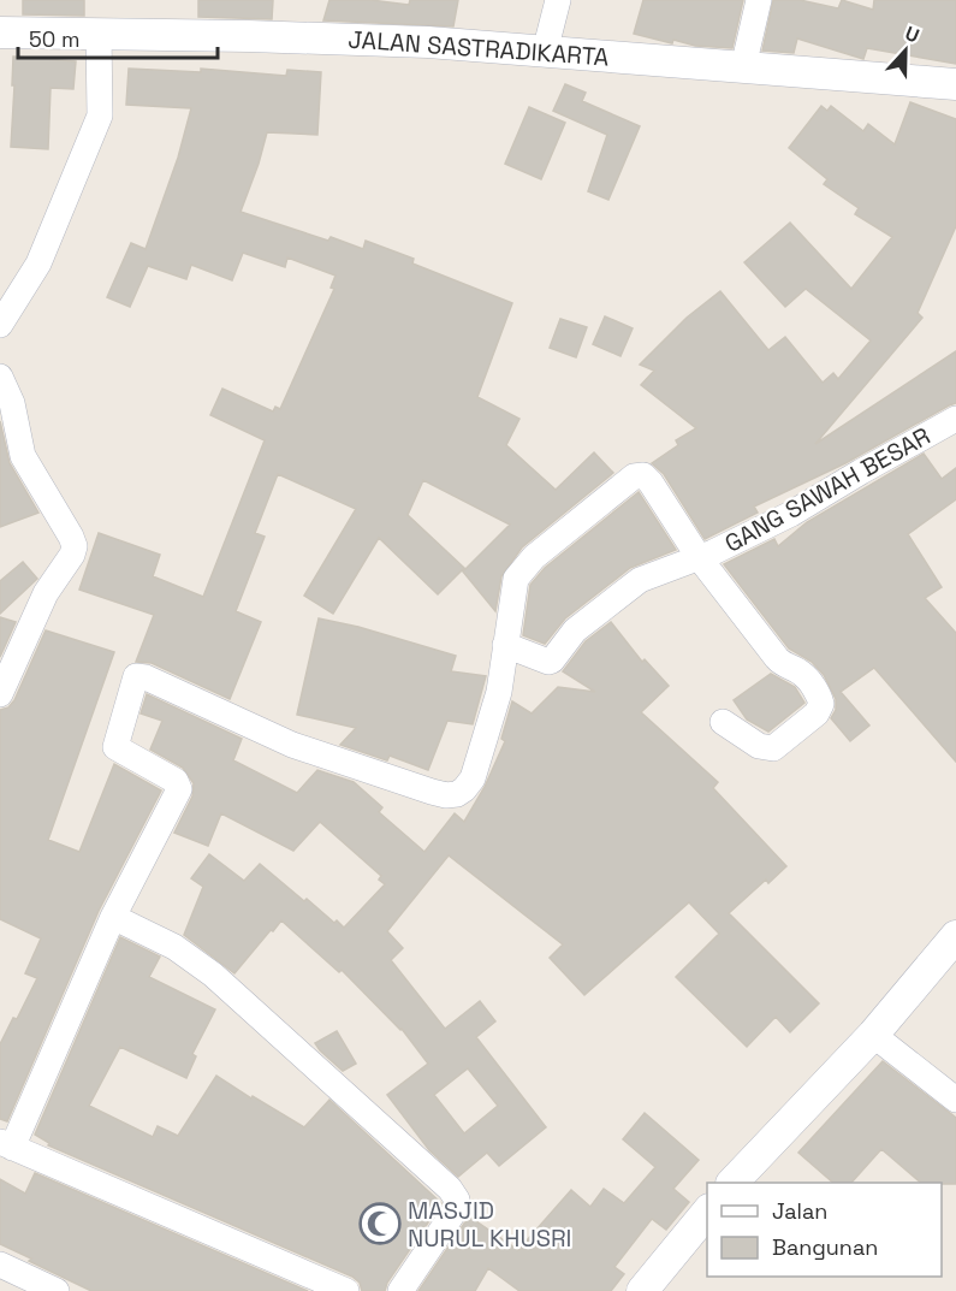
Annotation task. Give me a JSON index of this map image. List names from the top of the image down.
{
  "streets": {
    "street": ["JALAN SASTRADIKARTA", "GANG SAWAH BESAR"]
  },
  "places": {
    "mosque": ["MASJID NURUL KHUSRI"]
  },
  "legend": ["Jalan", "Bangunan"],
  "scale_bar": "50 m",
  "north": "top"
}
